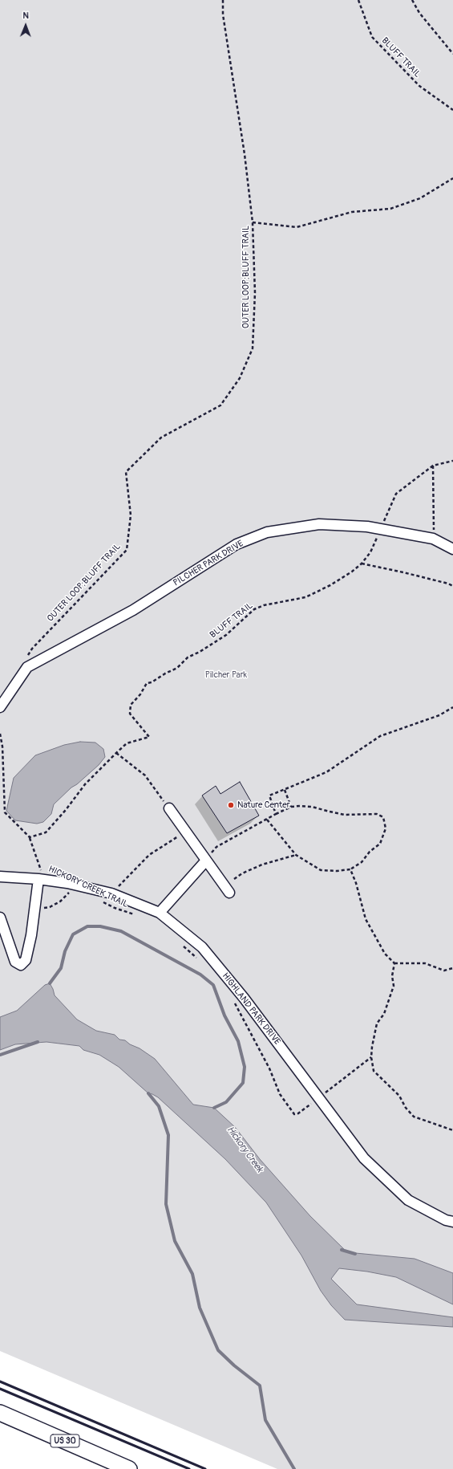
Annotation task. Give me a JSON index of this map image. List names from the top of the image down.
{
  "streets": {
    "main road": ["US 30"],
    "street": ["PILCHER PARK DRIVE", "HIGHLAND PARK DRIVE"],
    "path": ["BLUFF TRAIL", "OUTER LOOP;BLUFF TRAIL", "HICKORY CREEK TRAIL"]
  },
  "crossings": [
    ["BLUFF TRAIL", "PILCHER PARK DRIVE"],
    ["HICKORY CREEK TRAIL", "HIGHLAND PARK DRIVE"]
  ],
  "water": ["Hickory Creek"],
  "parks": ["Pilcher Park"],
  "places": ["Nature Center"],
  "north": "top"
}
